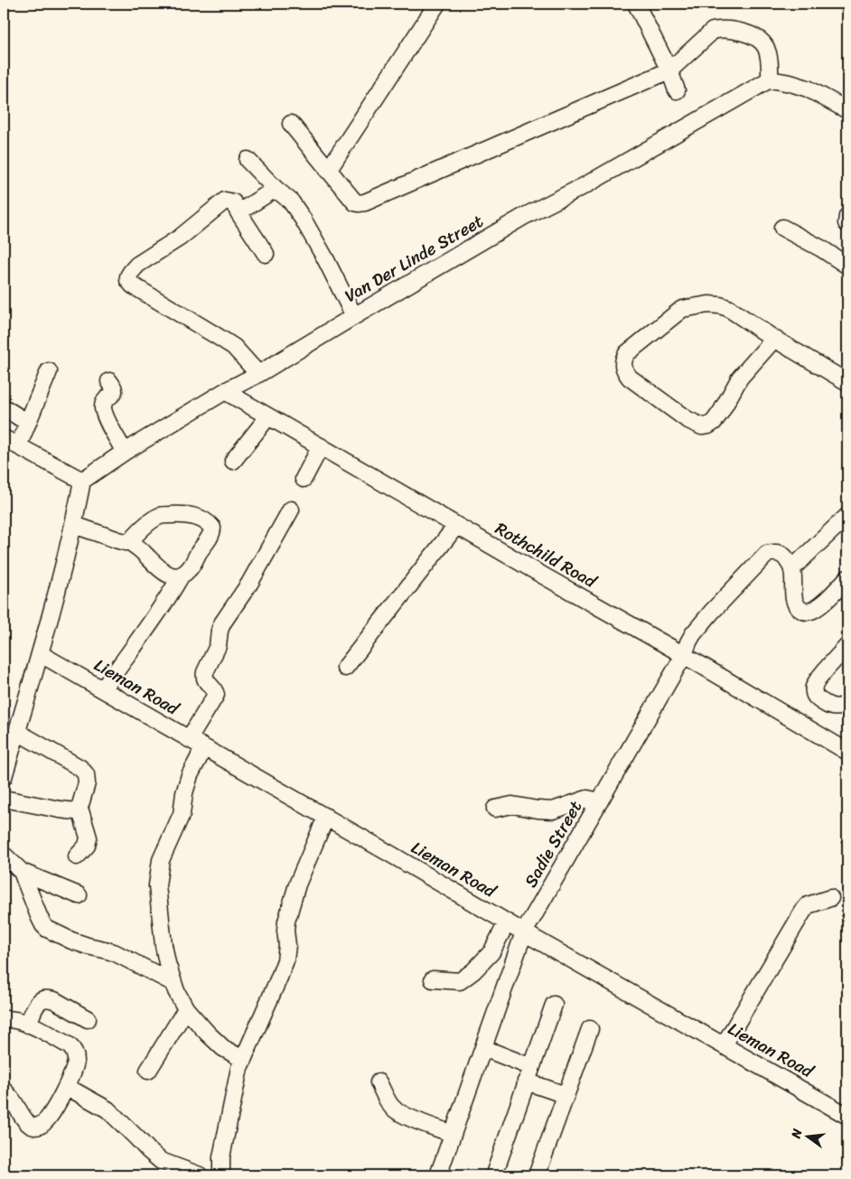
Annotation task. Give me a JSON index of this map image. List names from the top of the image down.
{
  "streets": {
    "street": [
      "Van Der Linde Street",
      "Rothchild Road",
      "Lieman Road",
      "Sadie Street"
    ]
  },
  "crossings": [
    ["Van Der Linde Street", "Rothchild Road"],
    ["Rothchild Road", "Sadie Street"],
    ["Lieman Road", "Sadie Street"]
  ],
  "north": "left"
}
